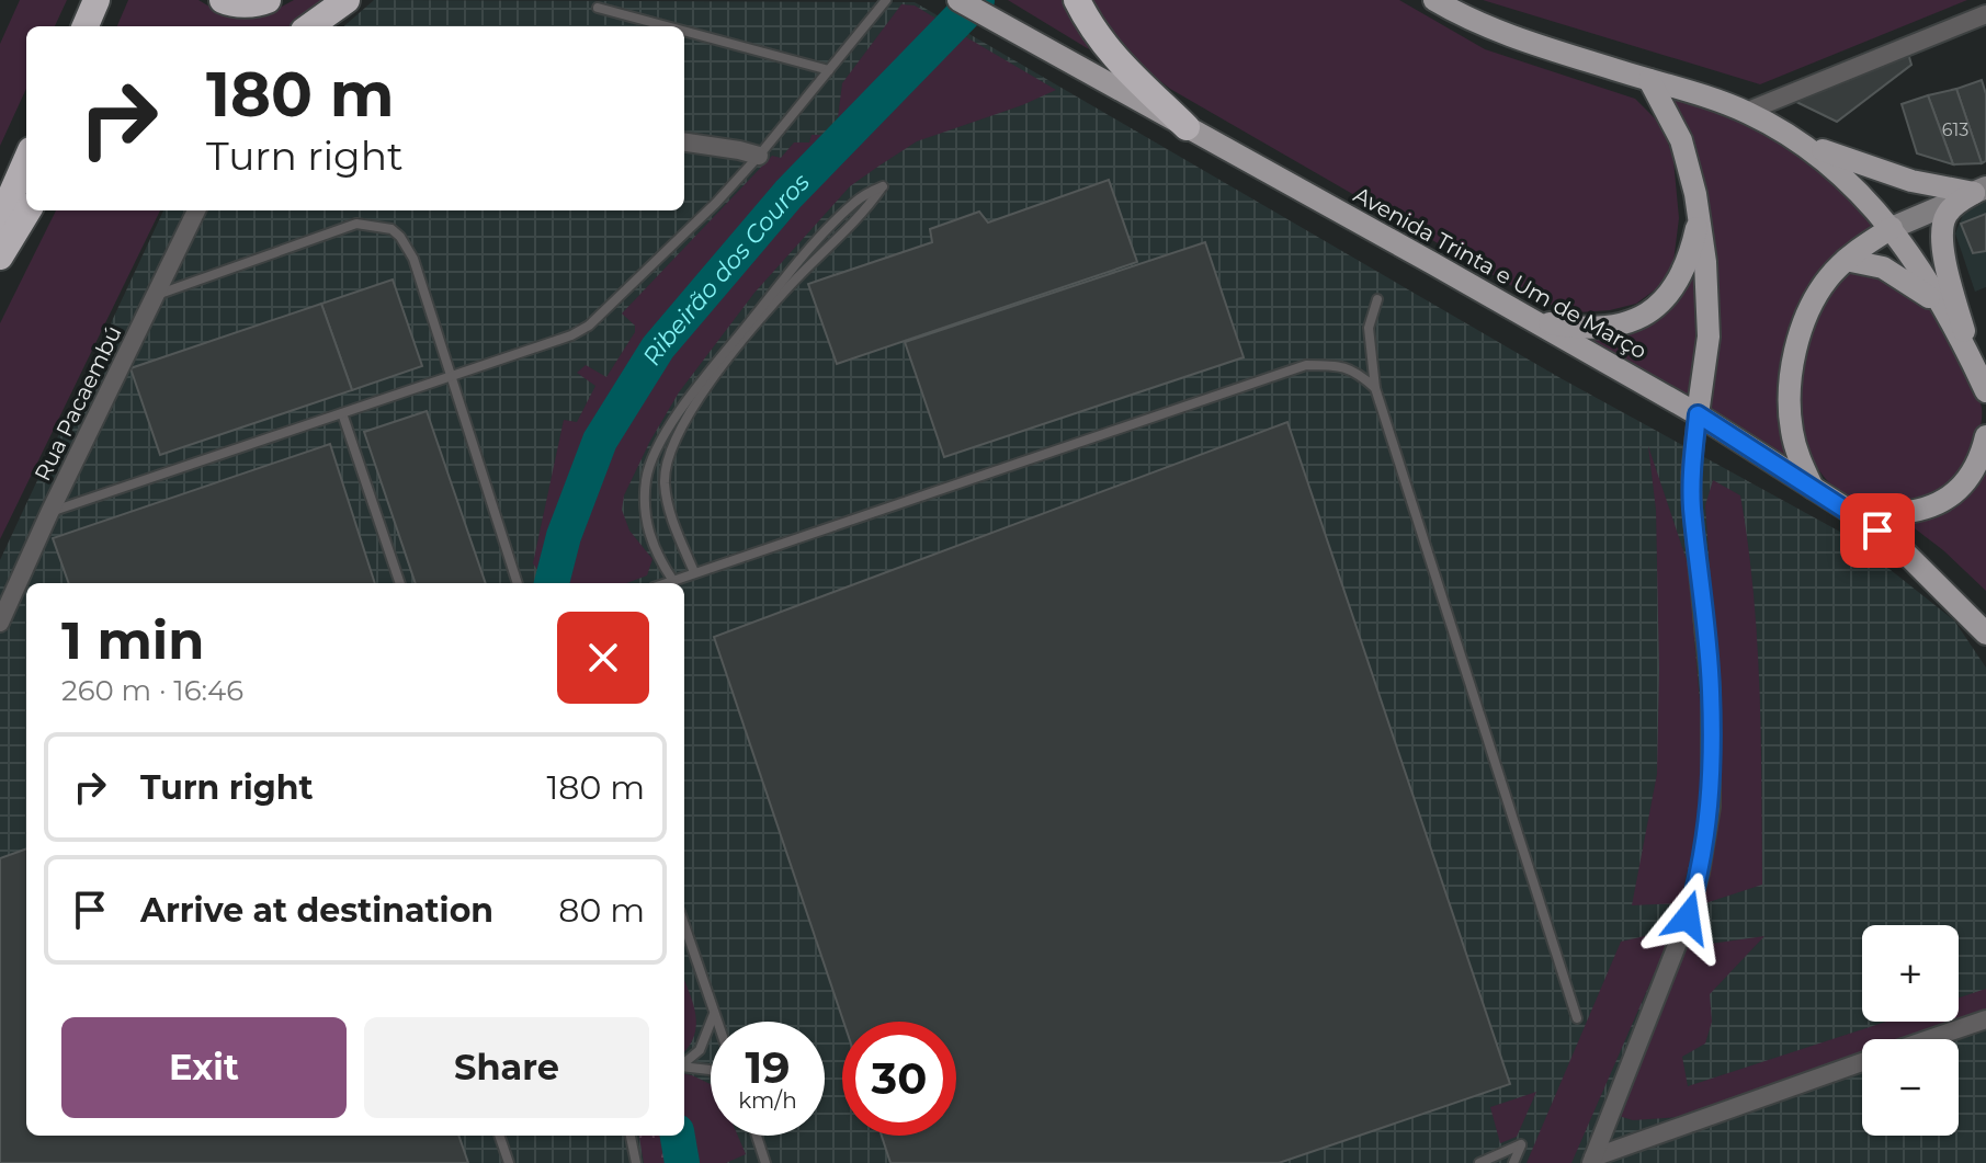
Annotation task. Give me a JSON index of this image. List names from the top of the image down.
{
  "streets": {
    "main road": ["Avenida Trinta e Um de Março"],
    "street": ["Rua Pacaembú"]
  },
  "water": ["Ribeirão dos Couros"],
  "house_numbers": ["613"],
  "page": {
    "turn": ["180 m", "Turn right"],
    "heading": ["1 min", "260 m · 16:46"],
    "list": [
      {
        "name": "Turn right",
        "value": "180 m"
      },
      {
        "name": "Arrive at destination",
        "value": "80 m"
      }
    ],
    "map_buttons": ["+", "−"],
    "buttons": ["Exit", "Share"],
    "speed": "19 km/h",
    "limit": "30"
  }
}
